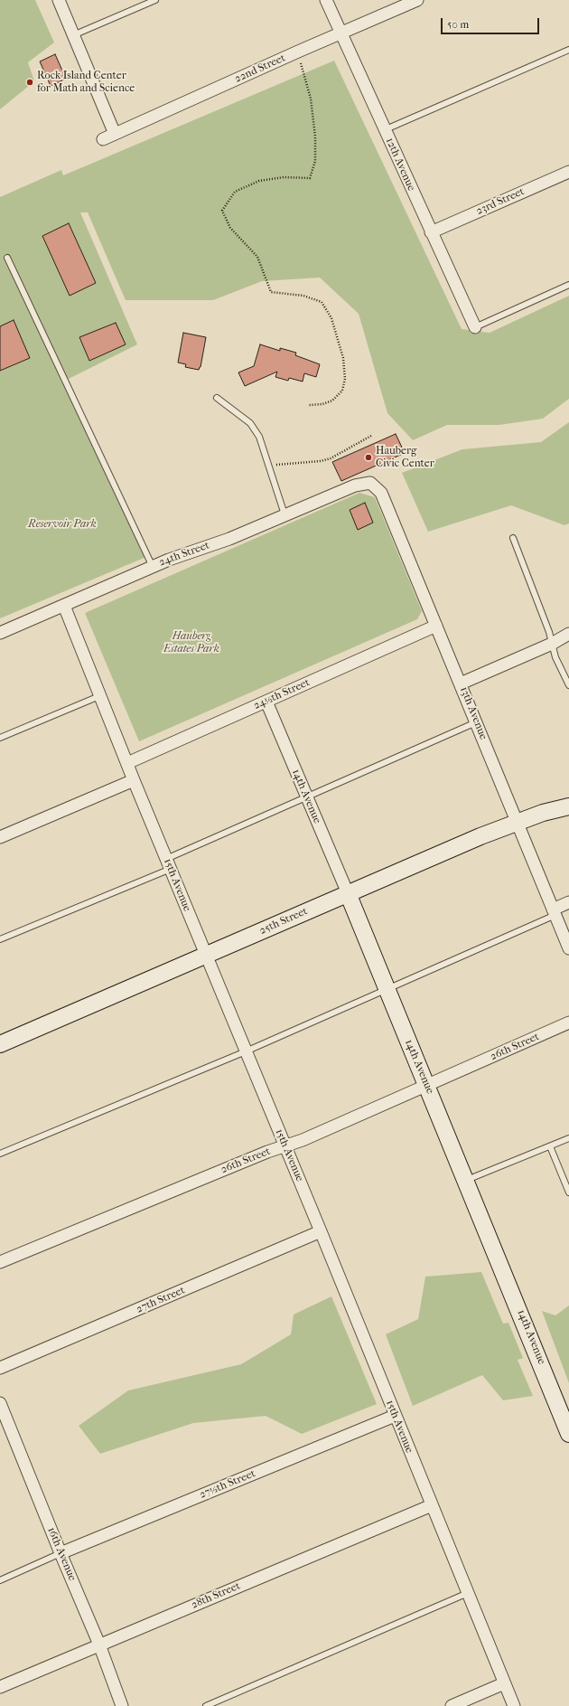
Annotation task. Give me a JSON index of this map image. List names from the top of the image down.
{
  "streets": {
    "street": [
      "22nd Street",
      "12th Avenue",
      "23rd Street",
      "24th Street",
      "24½th Street",
      "13th Avenue",
      "14th Avenue",
      "15th Avenue",
      "25th Street",
      "26th Street",
      "27th Street",
      "27½th Street",
      "16th Avenue",
      "28th Street"
    ]
  },
  "crossings": [
    ["22nd Street", "12th Avenue"],
    ["12th Avenue", "23rd Street"],
    ["24th Street", "13th Avenue"],
    ["24th Street", "15th Avenue"],
    ["24½th Street", "13th Avenue"],
    ["24½th Street", "14th Avenue"],
    ["24½th Street", "15th Avenue"],
    ["13th Avenue", "25th Street"],
    ["14th Avenue", "25th Street"],
    ["14th Avenue", "26th Street"],
    ["15th Avenue", "25th Street"],
    ["15th Avenue", "26th Street"],
    ["15th Avenue", "27th Street"],
    ["15th Avenue", "27½th Street"],
    ["15th Avenue", "28th Street"],
    ["27½th Street", "16th Avenue"],
    ["16th Avenue", "28th Street"]
  ],
  "parks": ["Reservoir Park", "Hauberg Estates Park"],
  "places": ["Rock Island Center for Math and Science", "Hauberg Civic Center"],
  "scale_bar": "50 m"
}
